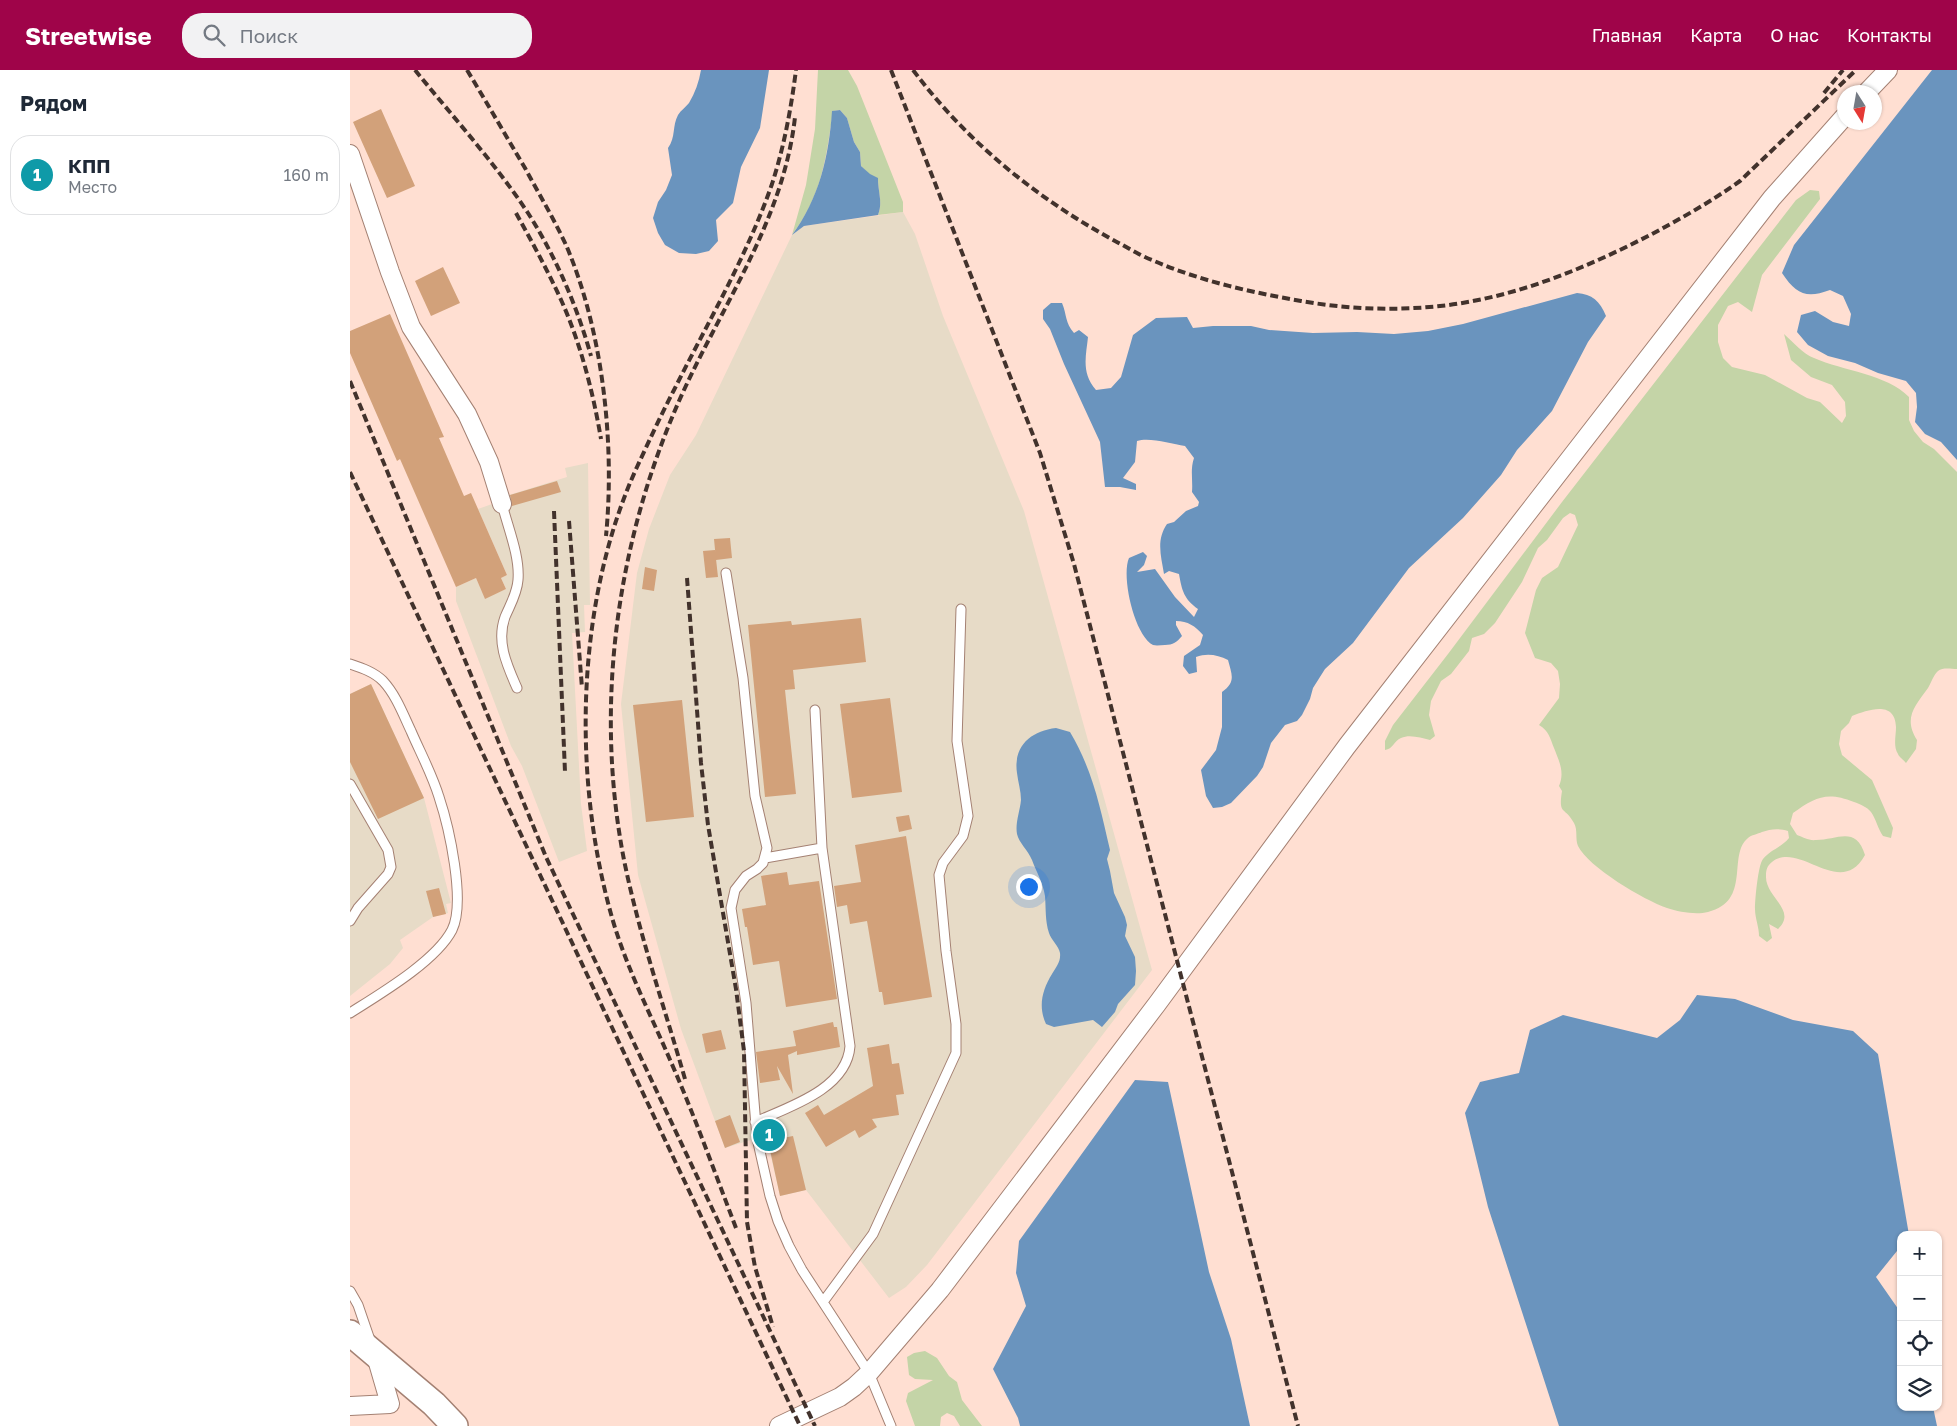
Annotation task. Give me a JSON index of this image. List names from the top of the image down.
{
  "north": "bottom",
  "page": {
    "header": "Streetwise",
    "search": "Поиск",
    "nav": [
      "Главная",
      "Карта",
      "О нас",
      "Контакты"
    ],
    "heading": "Рядом",
    "list": [
      {
        "mark": "1",
        "name": "КПП",
        "note": "Место",
        "value": "160 m"
      }
    ],
    "pins": "1",
    "map_buttons": ["+", "−"]
  }
}
